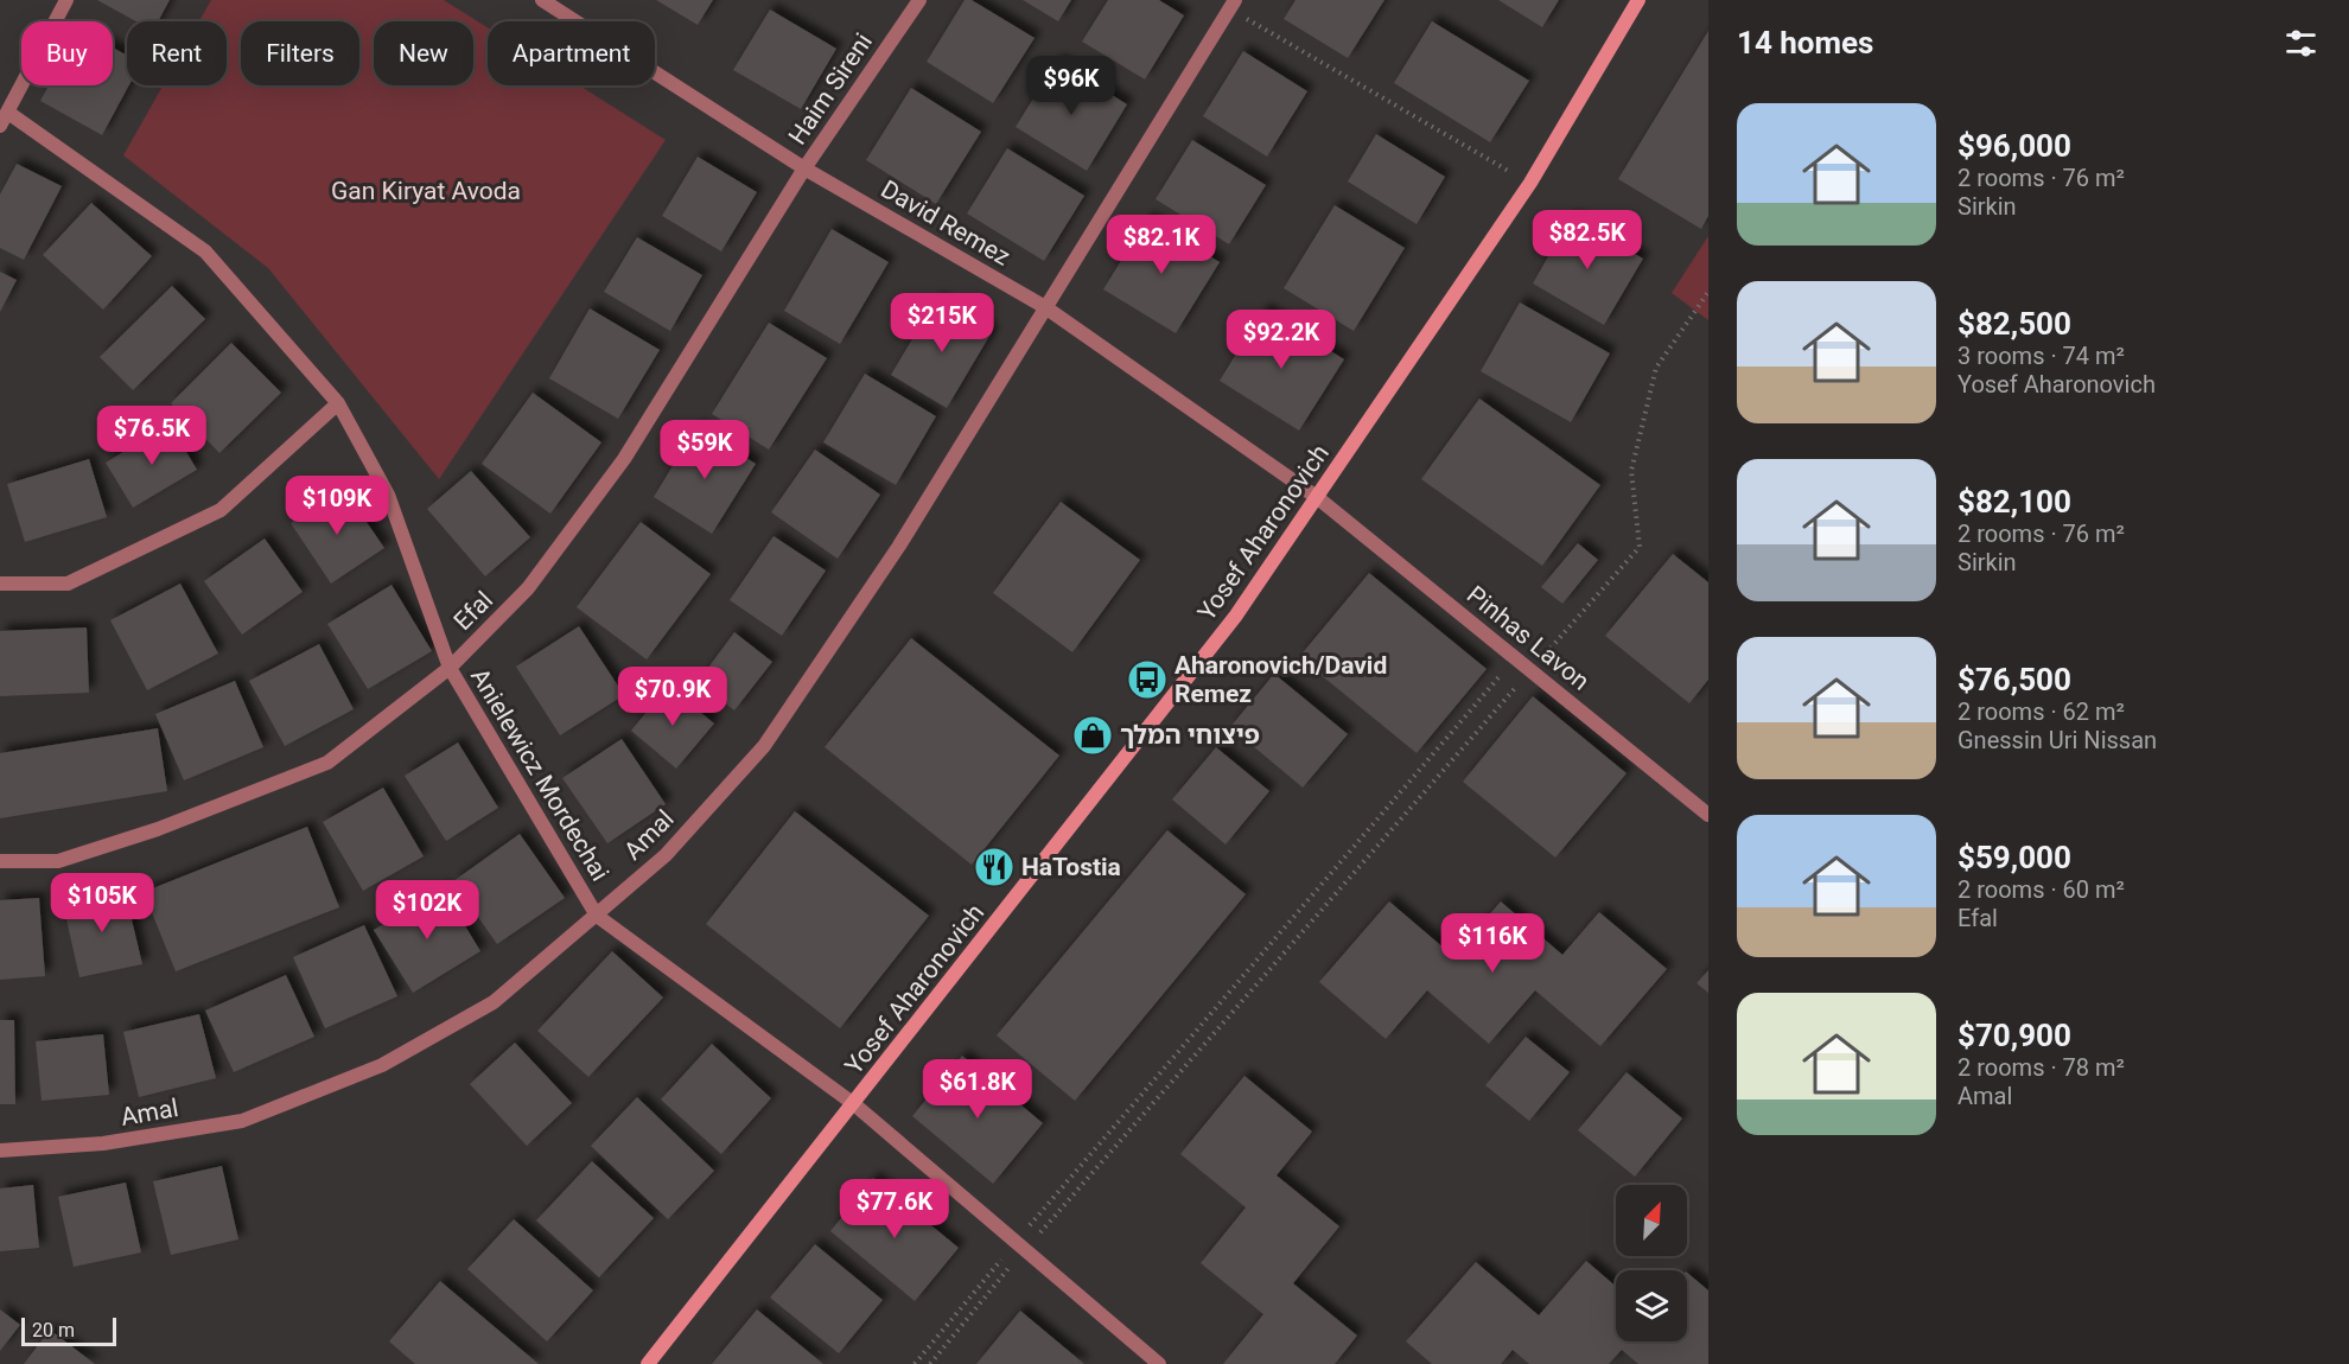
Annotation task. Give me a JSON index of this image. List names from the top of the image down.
{
  "streets": {
    "street": [
      "Haim Sireni",
      "David Remez",
      "Yosef Aharonovich",
      "Efal",
      "Pinhas Lavon",
      "Anielewicz Mordechai",
      "Amal"
    ]
  },
  "crossings": [
    ["Haim Sireni", "David Remez"],
    ["Haim Sireni", "Efal"],
    ["David Remez", "Yosef Aharonovich"],
    ["David Remez", "Efal"],
    ["David Remez", "Pinhas Lavon"],
    ["David Remez", "Amal"],
    ["Yosef Aharonovich", "Pinhas Lavon"],
    ["Yosef Aharonovich", "Anielewicz Mordechai"],
    ["Efal", "Anielewicz Mordechai"],
    ["Anielewicz Mordechai", "Amal"]
  ],
  "parks": ["Gan Kiryat Avoda"],
  "places": {
    "bus stop": ["Aharonovich/David Remez"],
    "shop": ["פיצוחי המלך"],
    "restaurant": ["HaTostia"]
  },
  "scale_bar": "20 m",
  "north": "top right",
  "page": {
    "heading": "14 homes",
    "chip": [
      "Buy",
      "Rent",
      "Filters",
      "New",
      "Apartment"
    ],
    "price": [
      "$96K",
      "$82.5K",
      "$82.1K",
      "$215K",
      "$92.2K",
      "$76.5K",
      "$59K",
      "$109K",
      "$70.9K",
      "$105K",
      "$102K",
      "$116K",
      "$61.8K",
      "$77.6K"
    ],
    "list": [
      {
        "name": "$96,000",
        "note": "2 rooms · 76 m² · Sirkin"
      },
      {
        "name": "$82,500",
        "note": "3 rooms · 74 m² · Yosef Aharonovich"
      },
      {
        "name": "$82,100",
        "note": "2 rooms · 76 m² · Sirkin"
      },
      {
        "name": "$76,500",
        "note": "2 rooms · 62 m² · Gnessin Uri Nissan"
      },
      {
        "name": "$59,000",
        "note": "2 rooms · 60 m² · Efal"
      },
      {
        "name": "$70,900",
        "note": "2 rooms · 78 m² · Amal"
      }
    ],
    "scale": "20 m"
  }
}
